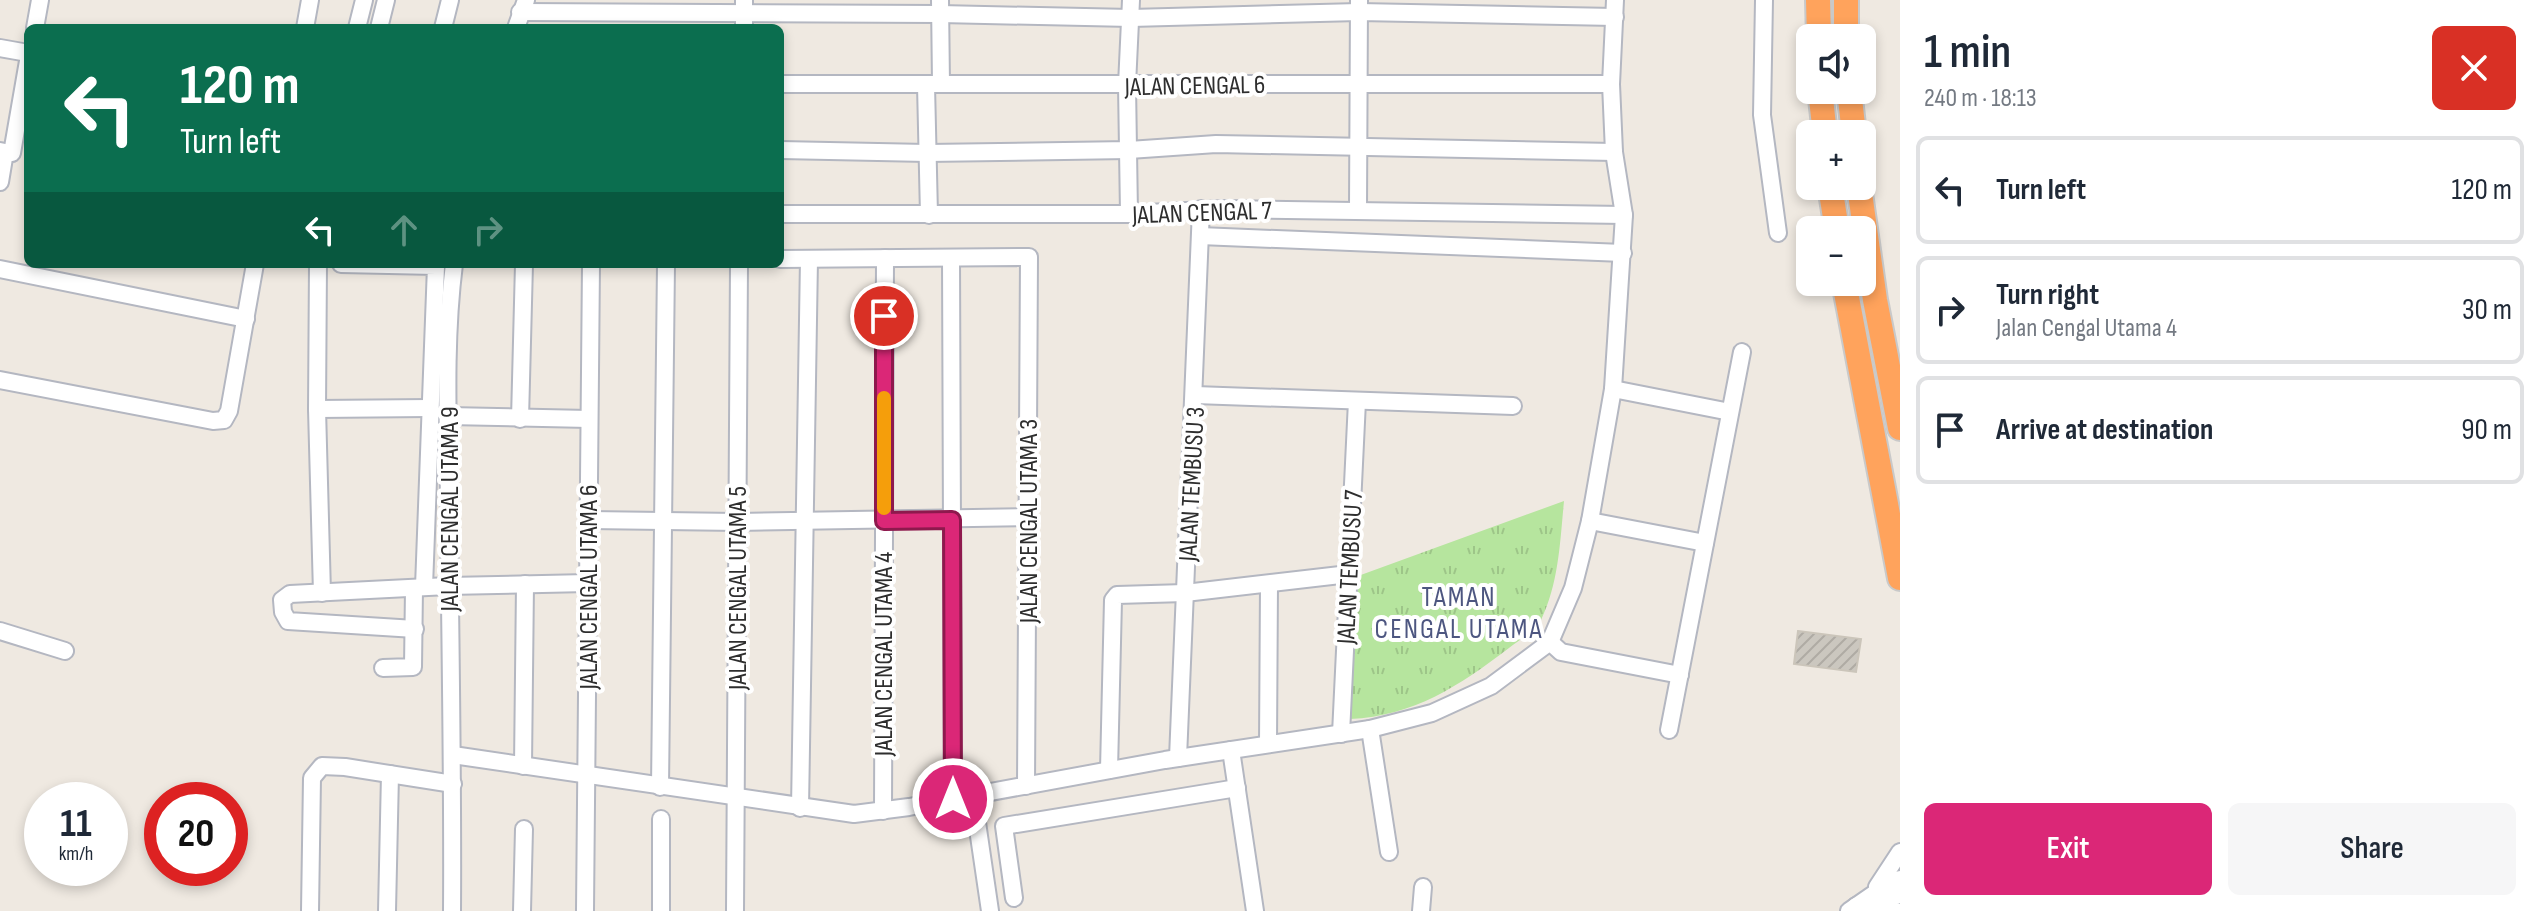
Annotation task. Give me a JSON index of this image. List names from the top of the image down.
{
  "streets": {
    "street": [
      "JALAN CENGAL 6",
      "JALAN CENGAL 7",
      "JALAN TEMBUSU 3",
      "JALAN CENGAL UTAMA 9",
      "JALAN CENGAL UTAMA 3",
      "JALAN TEMBUSU 7",
      "JALAN CENGAL UTAMA 6",
      "JALAN CENGAL UTAMA 5",
      "JALAN CENGAL UTAMA 4"
    ]
  },
  "crossings": [
    ["JALAN CENGAL 7", "JALAN TEMBUSU 3"]
  ],
  "districts": ["TAMAN CENGAL UTAMA"],
  "page": {
    "heading": ["1 min", "240 m · 18:13"],
    "map_buttons": ["+", "−"],
    "turn": ["120 m", "Turn left"],
    "list": [
      {
        "name": "Turn left",
        "value": "120 m"
      },
      {
        "name": "Turn right",
        "note": "Jalan Cengal Utama 4",
        "value": "30 m"
      },
      {
        "name": "Arrive at destination",
        "value": "90 m"
      }
    ],
    "speed": "11 km/h",
    "limit": "20",
    "buttons": ["Exit", "Share"]
  }
}
